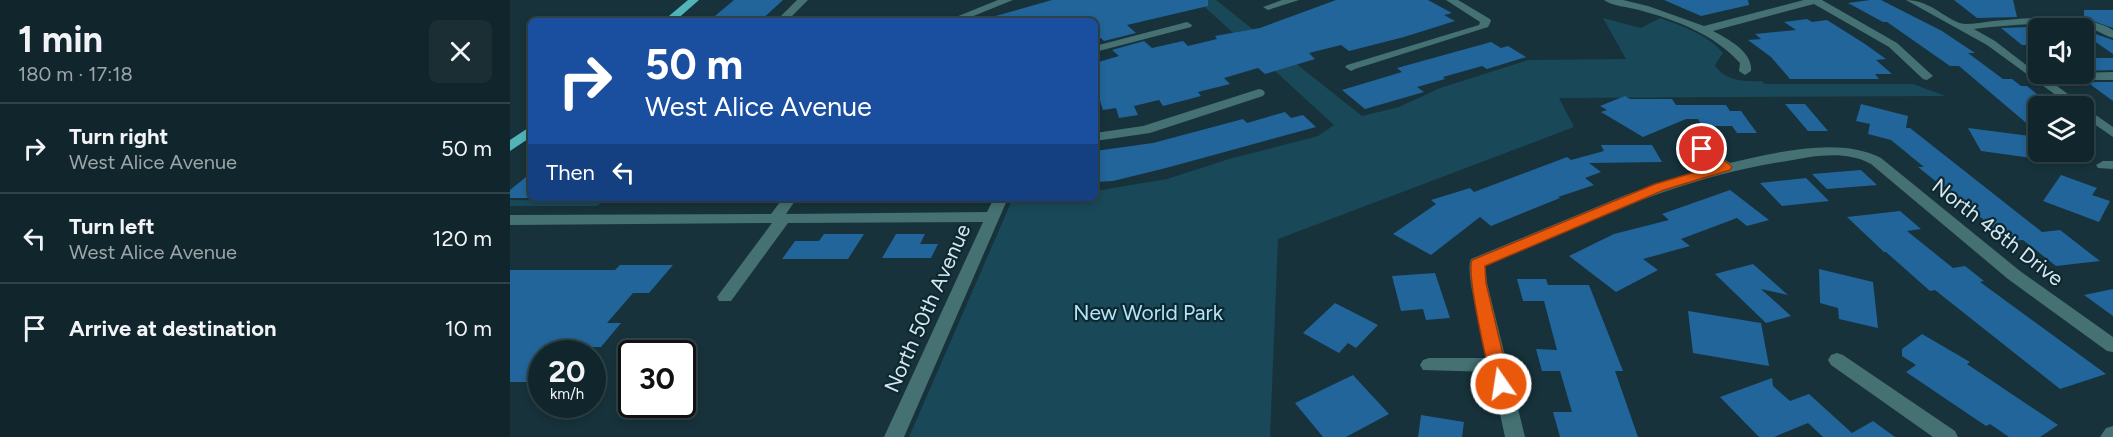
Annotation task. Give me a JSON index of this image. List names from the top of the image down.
{
  "streets": {
    "street": ["North 48th Drive", "North 50th Avenue"]
  },
  "parks": ["New World Park"],
  "page": {
    "heading": ["1 min", "180 m · 17:18"],
    "turn": ["50 m", "West Alice Avenue"],
    "list": [
      {
        "name": "Turn right",
        "note": "West Alice Avenue",
        "value": "50 m"
      },
      {
        "name": "Turn left",
        "note": "West Alice Avenue",
        "value": "120 m"
      },
      {
        "name": "Arrive at destination",
        "value": "10 m"
      }
    ],
    "then": "Then",
    "speed": "20 km/h",
    "limit": "30"
  }
}
